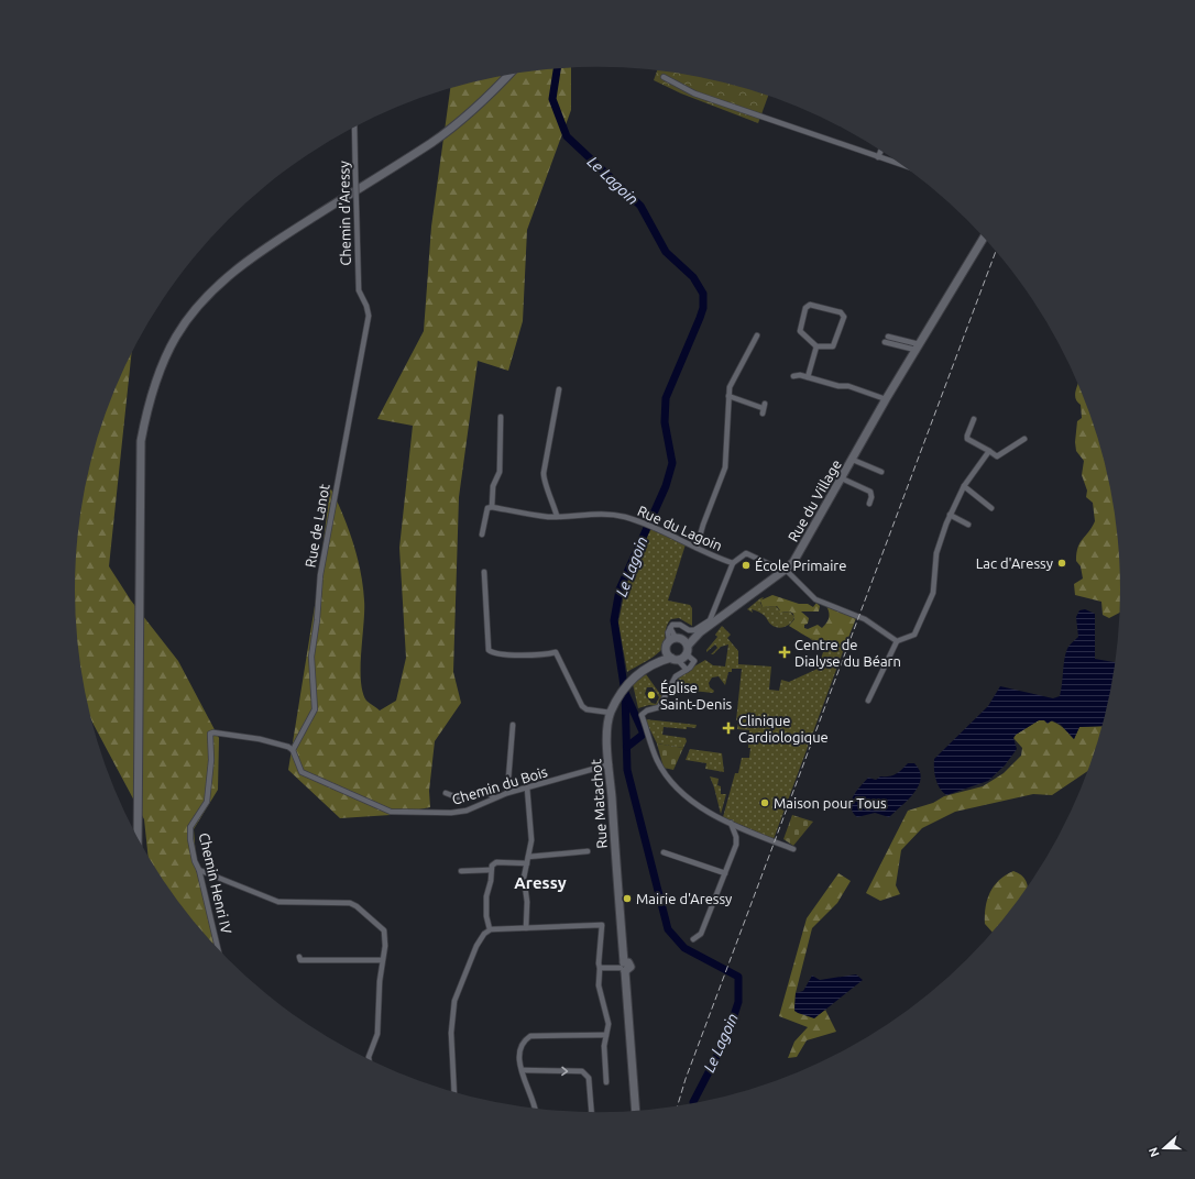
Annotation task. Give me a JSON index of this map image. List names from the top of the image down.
{
  "streets": {
    "main road": ["Rue du Village", "Rue Matachot"],
    "street": [
      "Chemin d'Aressy",
      "Rue de Lanot",
      "Rue du Lagoin",
      "Chemin du Bois",
      "Chemin Henri IV"
    ]
  },
  "crossings": [
    ["Chemin d'Aressy", "Rue de Lanot"],
    ["Rue du Village", "Rue du Lagoin"],
    ["Rue du Village", "Rue Matachot"],
    ["Rue de Lanot", "Chemin du Bois"],
    ["Rue de Lanot", "Chemin Henri IV"],
    ["Rue du Lagoin", "Rue Matachot"],
    ["Chemin du Bois", "Rue Matachot"],
    ["Chemin du Bois", "Chemin Henri IV"]
  ],
  "districts": ["Aressy"],
  "water": ["Le Lagoin"],
  "places": {
    "other": [
      "Lac d'Aressy",
      "École Primaire",
      "Église Saint-Denis",
      "Maison pour Tous",
      "Mairie d'Aressy"
    ],
    "health": ["Centre de Dialyse du Béarn", "Clinique Cardiologique"]
  },
  "north": "left"
}
